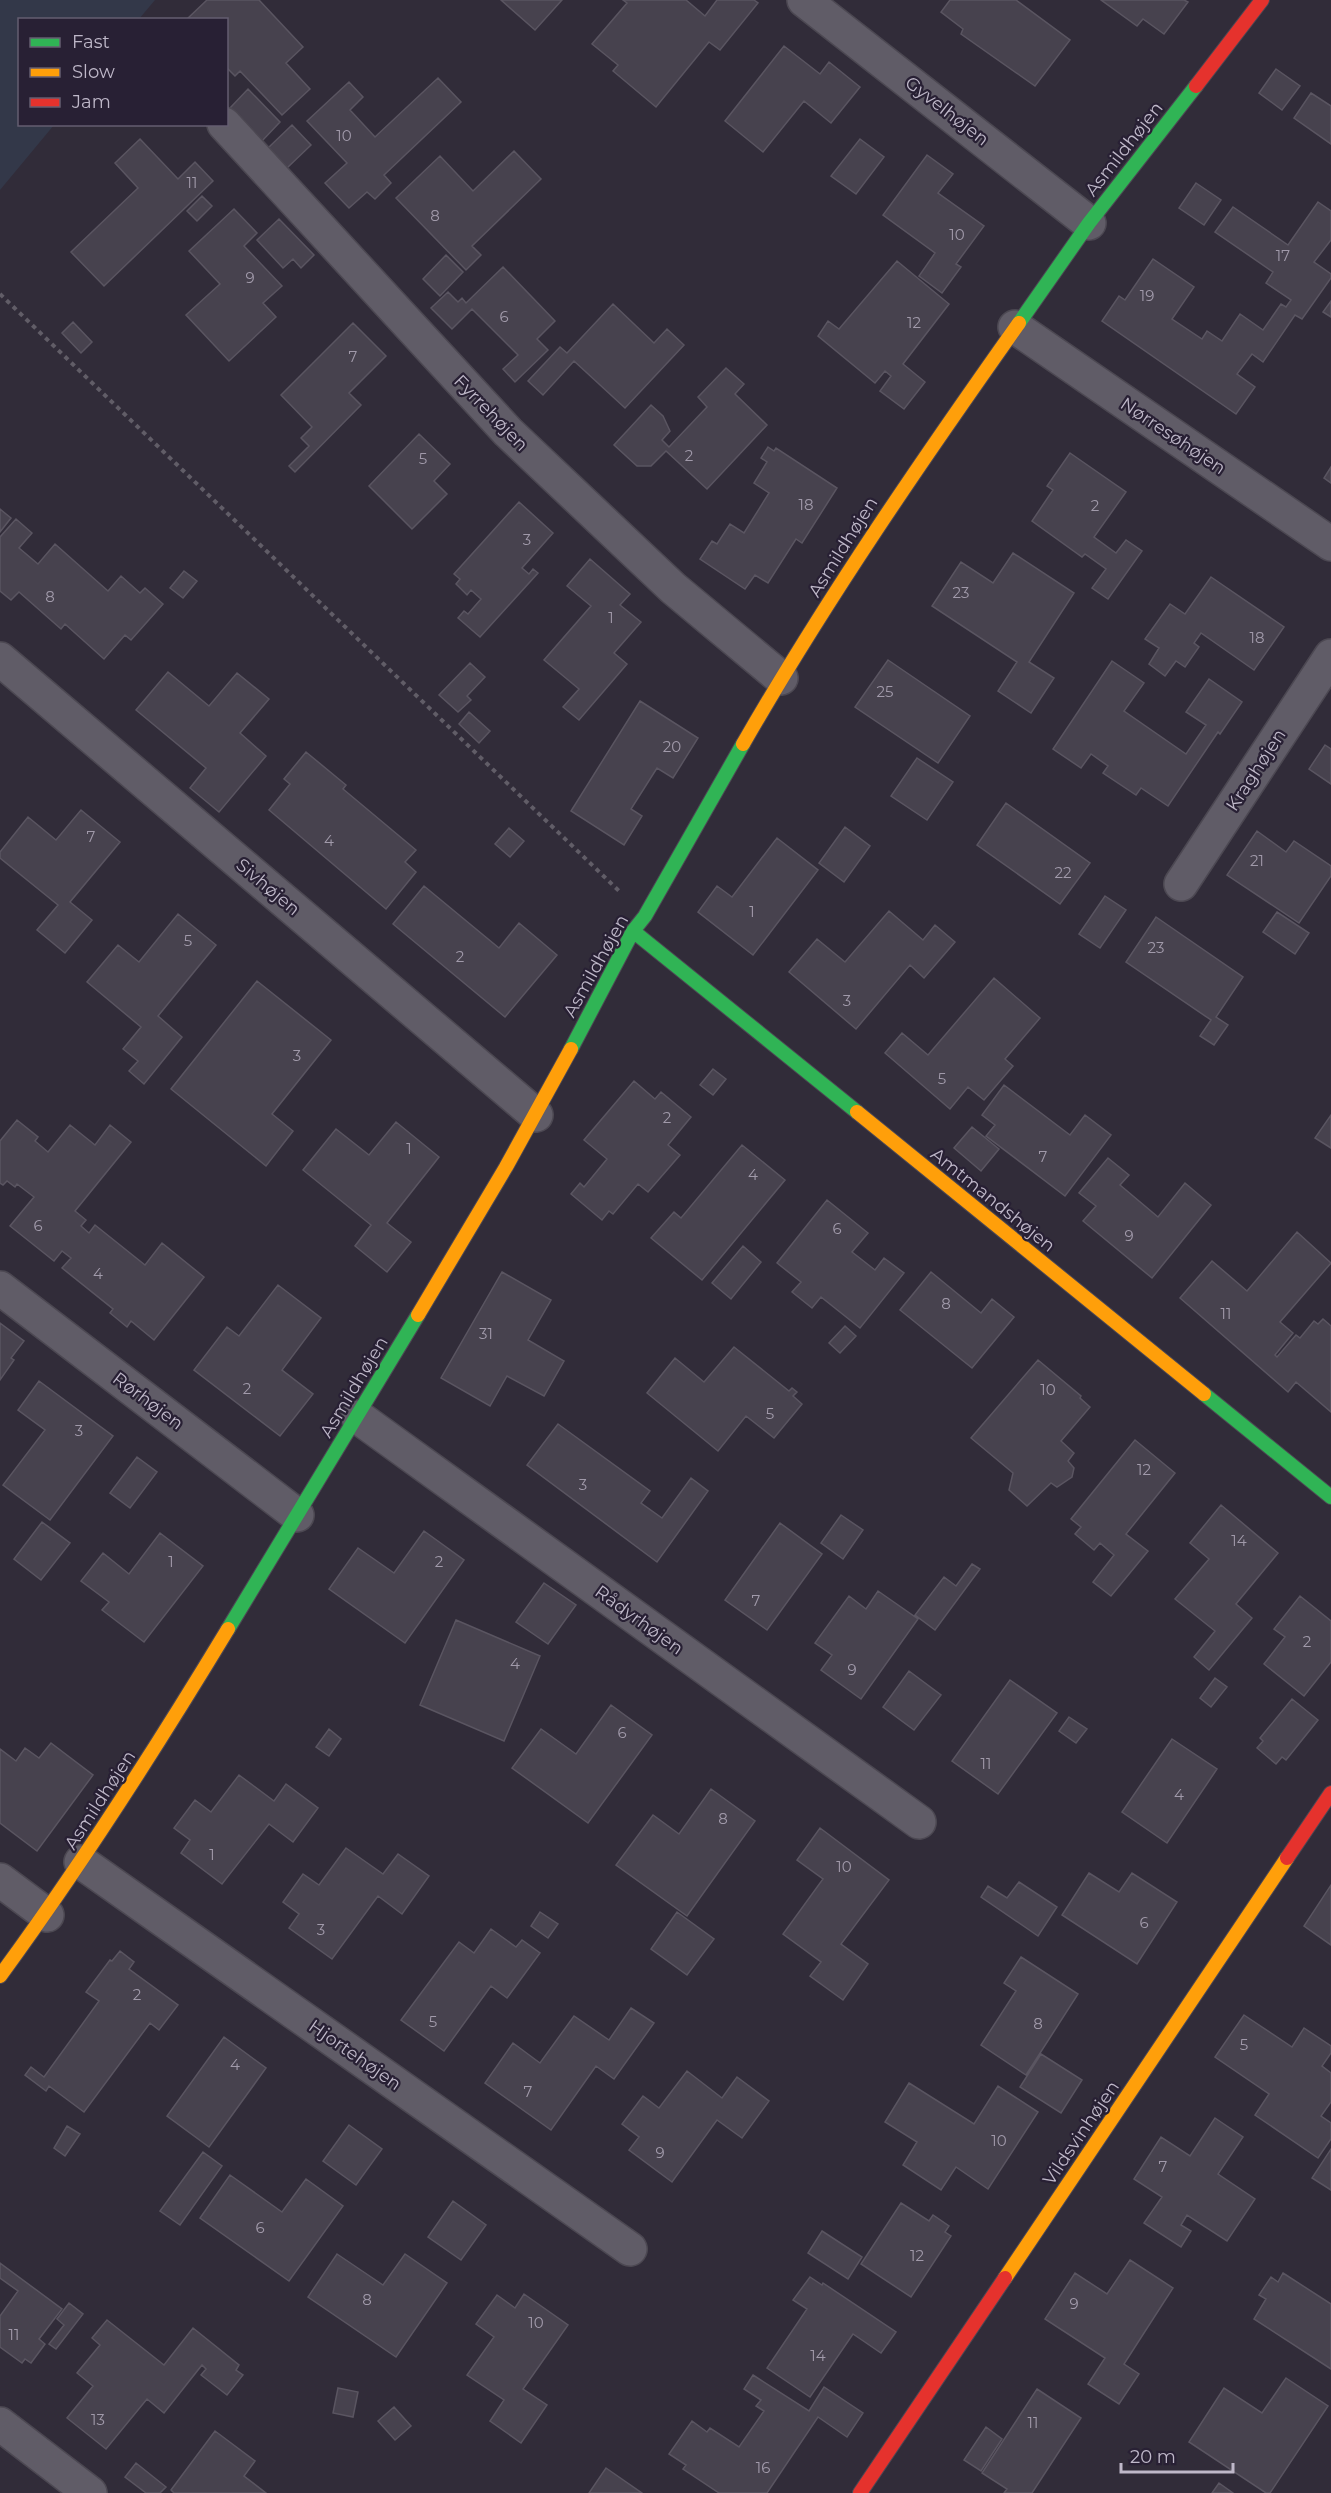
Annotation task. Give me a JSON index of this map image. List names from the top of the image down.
{
  "streets": {
    "street": [
      "Gyvelhøjen",
      "Asmildhøjen",
      "Fyrrehøjen",
      "Nørresøhøjen",
      "Kraghøjen",
      "Sivhøjen",
      "Amtmandshøjen",
      "Rørhøjen",
      "Rådyrhøjen",
      "Hjortehøjen",
      "Vildsvinhøjen"
    ]
  },
  "crossings": [
    ["Gyvelhøjen", "Asmildhøjen"],
    ["Asmildhøjen", "Fyrrehøjen"],
    ["Asmildhøjen", "Nørresøhøjen"],
    ["Asmildhøjen", "Sivhøjen"],
    ["Asmildhøjen", "Amtmandshøjen"],
    ["Asmildhøjen", "Rørhøjen"],
    ["Asmildhøjen", "Rådyrhøjen"],
    ["Asmildhøjen", "Hjortehøjen"]
  ],
  "house_numbers": [
    "10",
    "11",
    "8",
    "10",
    "17",
    "9",
    "19",
    "6",
    "12",
    "7",
    "2",
    "5",
    "18",
    "2",
    "3",
    "23",
    "8",
    "1",
    "18",
    "25",
    "20",
    "7",
    "4",
    "21",
    "22",
    "1",
    "5",
    "23",
    "2",
    "3",
    "3",
    "5",
    "2",
    "1",
    "7",
    "4",
    "6",
    "6",
    "9",
    "4",
    "8",
    "11",
    "31",
    "2",
    "10",
    "5",
    "3",
    "12",
    "3",
    "14",
    "1",
    "2",
    "7",
    "2",
    "4",
    "9",
    "6",
    "11",
    "4",
    "8",
    "1",
    "10",
    "6",
    "3",
    "2",
    "5",
    "8",
    "5",
    "4",
    "7",
    "10",
    "9",
    "7",
    "6",
    "12",
    "8",
    "9",
    "10",
    "11",
    "14",
    "13",
    "11",
    "16"
  ],
  "legend": ["Fast", "Slow", "Jam"],
  "scale_bar": "20 m"
}
